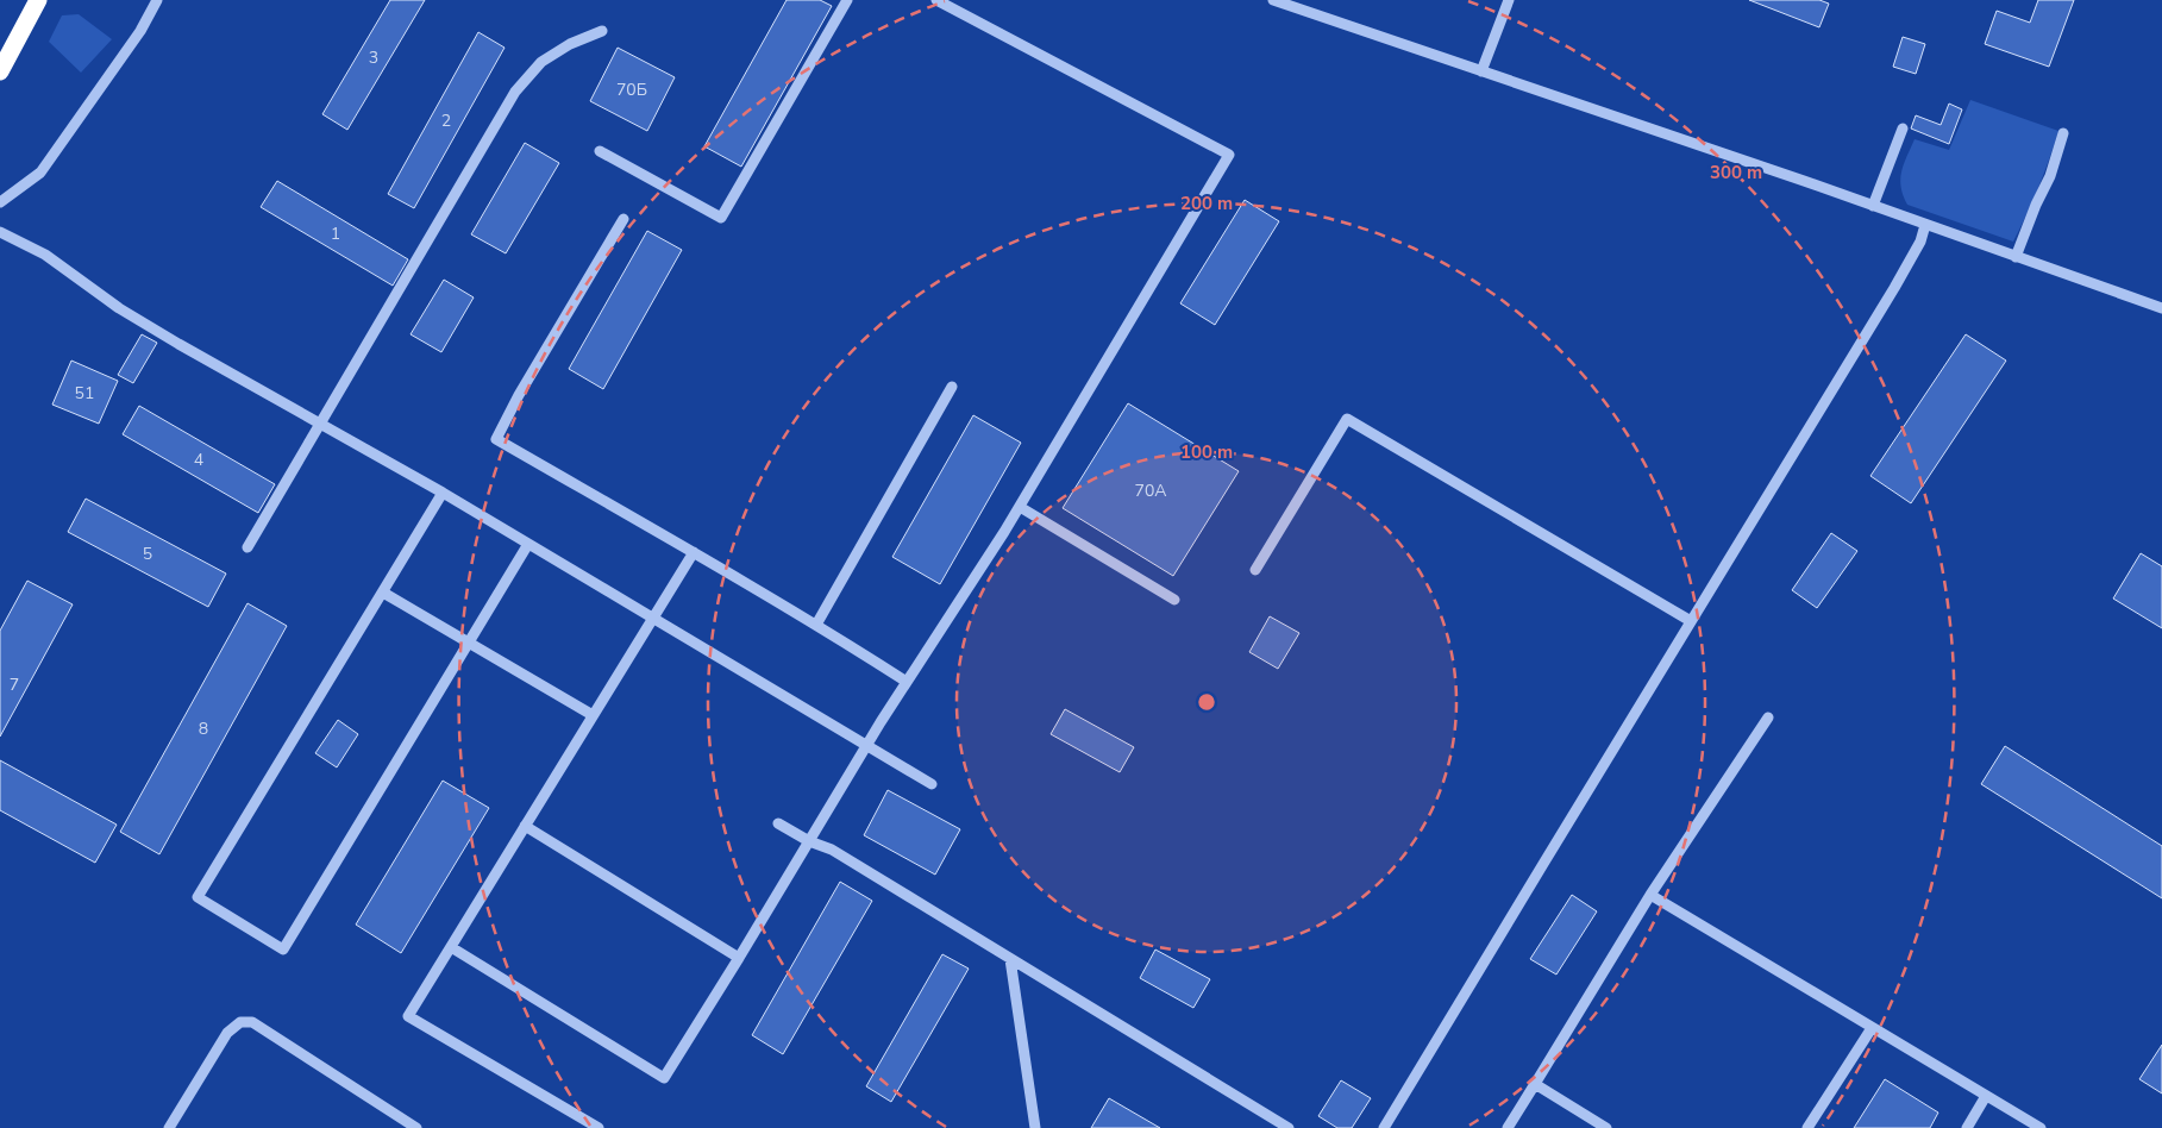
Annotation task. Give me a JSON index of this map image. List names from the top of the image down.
{
  "house_numbers": [
    "3",
    "70Б",
    "2",
    "1",
    "51",
    "4",
    "70А",
    "5",
    "7",
    "8"
  ],
  "rings": ["300 m", "200 m", "100 m"]
}
